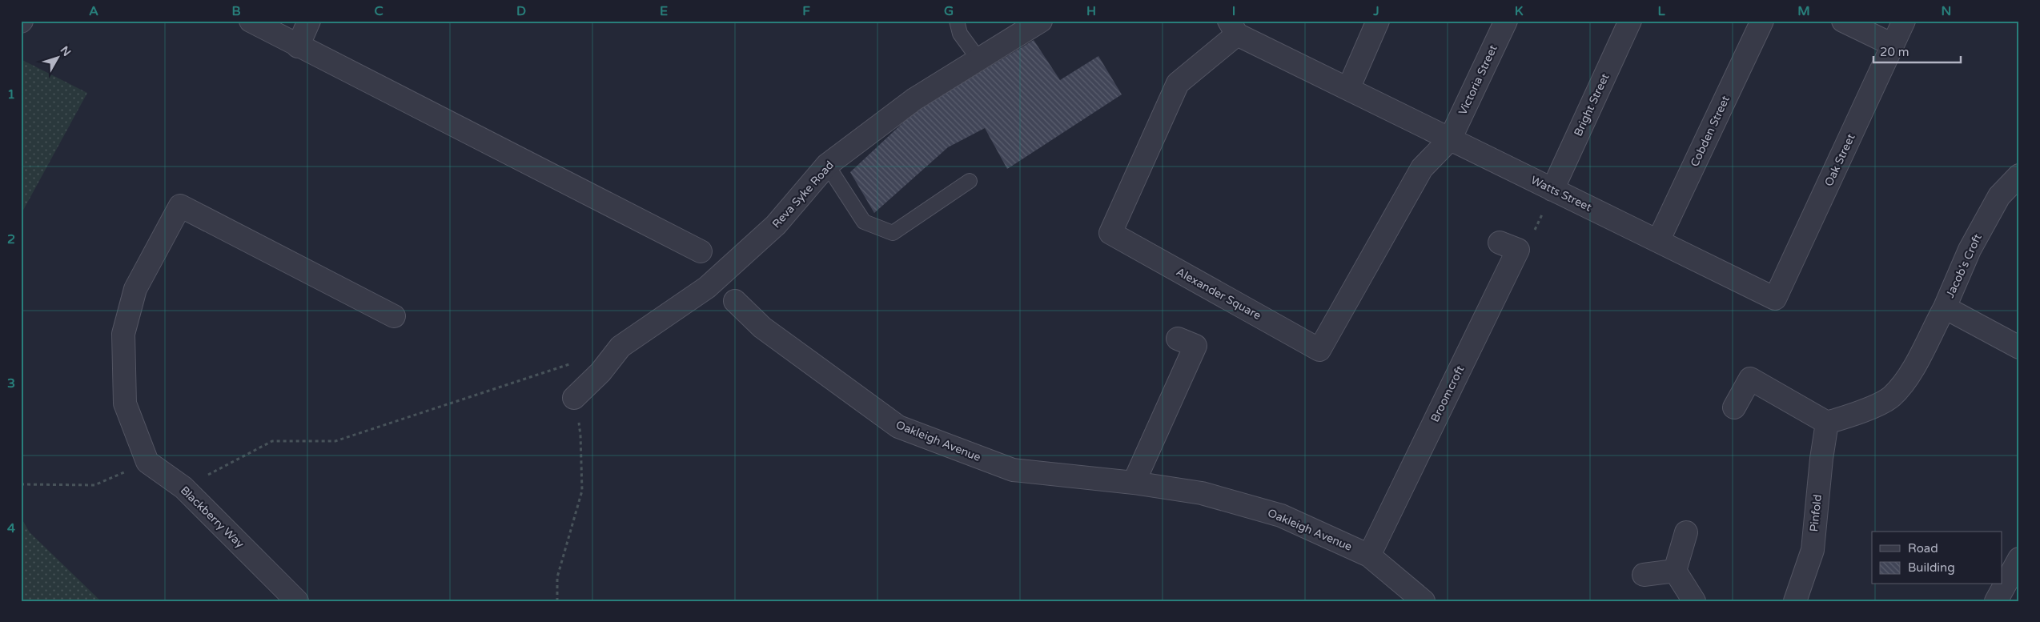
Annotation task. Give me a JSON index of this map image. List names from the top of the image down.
{
  "streets": {
    "street": [
      "Victoria Street",
      "Bright Street",
      "Cobden Street",
      "Oak Street",
      "Watts Street",
      "Reva Syke Road",
      "Jacob's Croft",
      "Alexander Square",
      "Broomcroft",
      "Oakleigh Avenue",
      "Pinfold",
      "Blackberry Way"
    ]
  },
  "crossings": [
    ["Victoria Street", "Watts Street"],
    ["Victoria Street", "Alexander Square"],
    ["Bright Street", "Watts Street"],
    ["Cobden Street", "Watts Street"],
    ["Oak Street", "Watts Street"],
    ["Watts Street", "Alexander Square"],
    ["Broomcroft", "Oakleigh Avenue"]
  ],
  "legend": ["Road", "Building"],
  "scale_bar": "20 m",
  "north": "top right",
  "grid": {
    "columns": [
      "A",
      "B",
      "C",
      "D",
      "E",
      "F",
      "G",
      "H",
      "I",
      "J",
      "K",
      "L",
      "M",
      "N"
    ],
    "rows": [
      "1",
      "2",
      "3",
      "4"
    ]
  }
}
